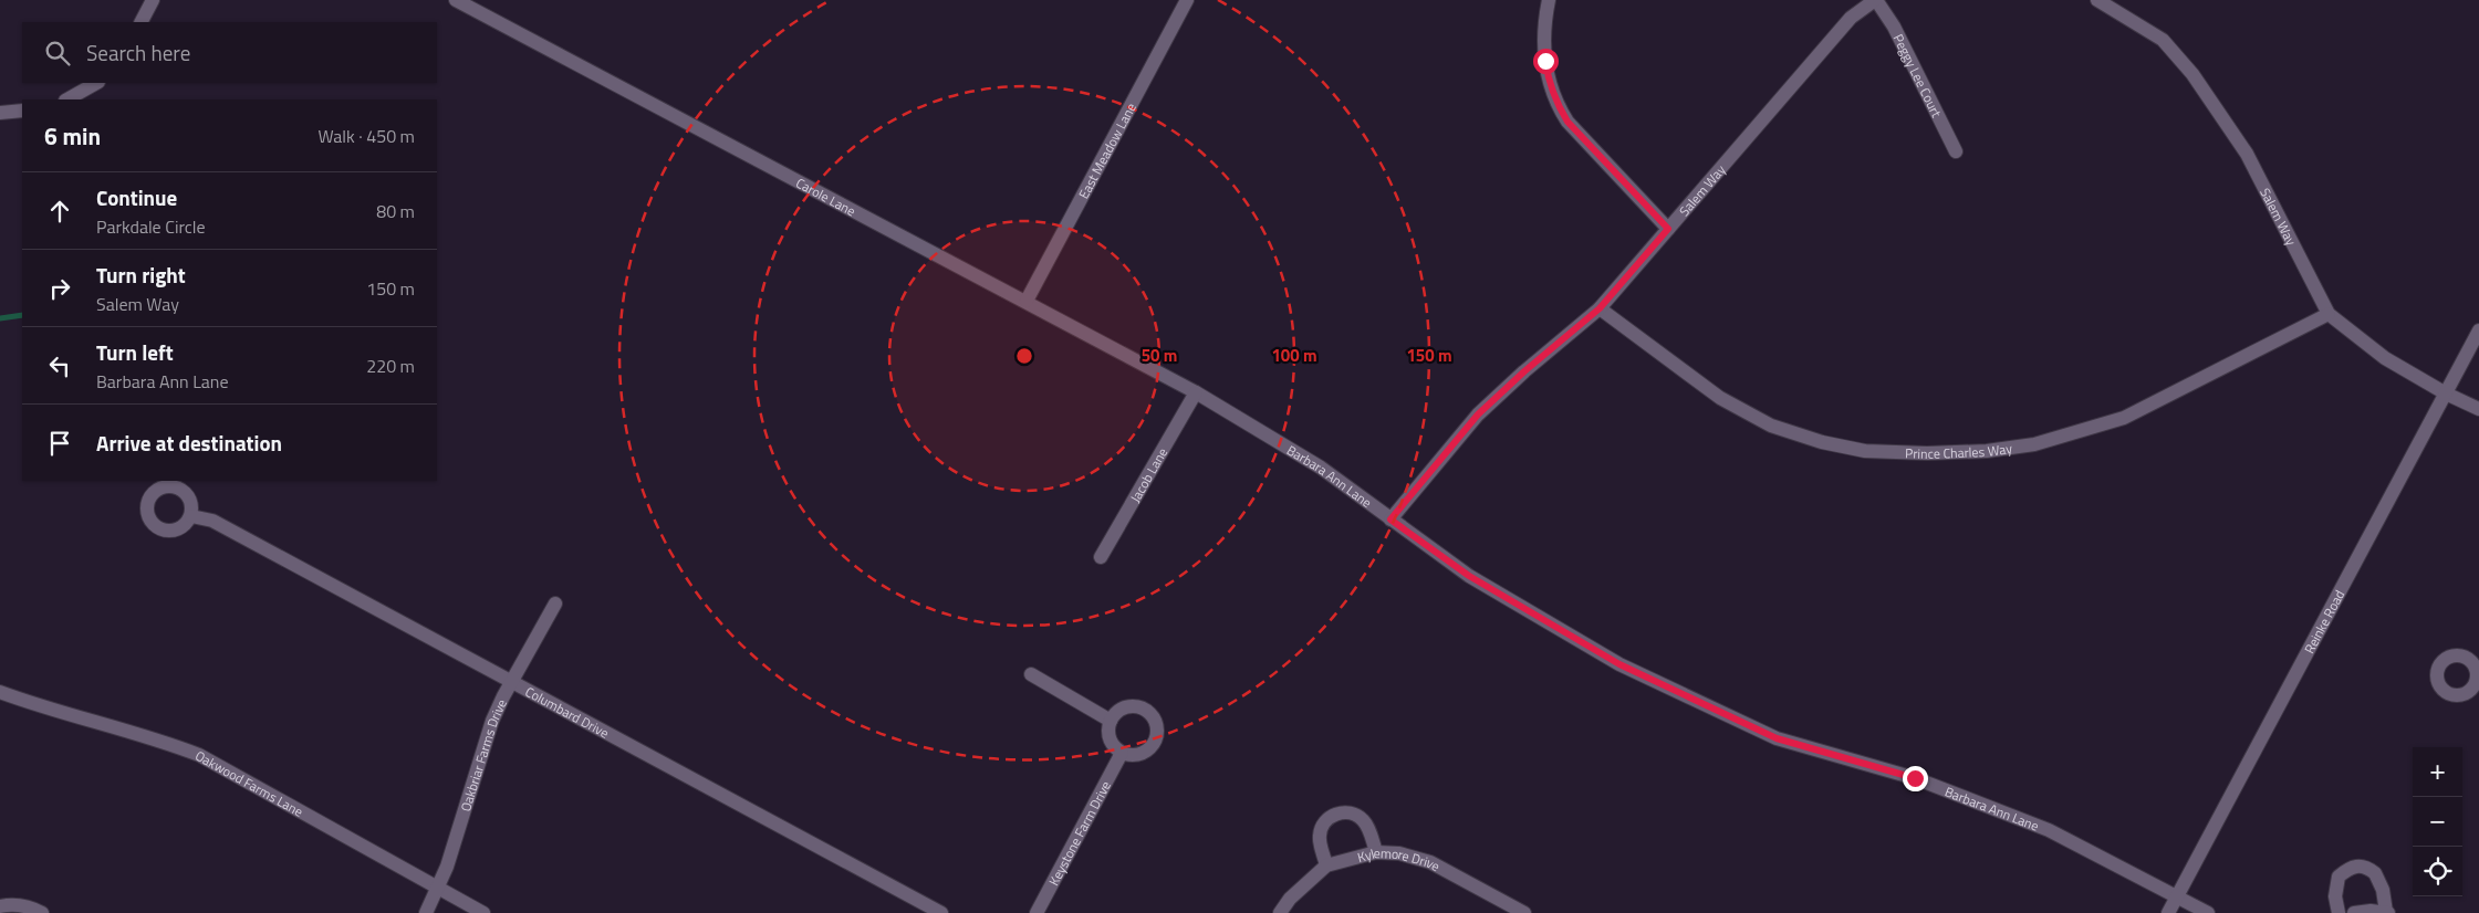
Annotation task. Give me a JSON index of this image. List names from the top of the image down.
{
  "streets": {
    "street": [
      "Peggy Lee Court",
      "East Meadow Lane",
      "Salem Way",
      "Carole Lane",
      "Prince Charles Way",
      "Jacob Lane",
      "Barbara Ann Lane",
      "Reinke Road",
      "Columbard Drive",
      "Oakbriar Farms Drive",
      "Oakwood Farms Lane",
      "Keystone Farm Drive",
      "Kylemore Drive"
    ]
  },
  "crossings": [
    ["Peggy Lee Court", "Salem Way"],
    ["East Meadow Lane", "Carole Lane"],
    ["Salem Way", "Prince Charles Way"],
    ["Salem Way", "Barbara Ann Lane"],
    ["Salem Way", "Reinke Road"],
    ["Carole Lane", "Jacob Lane"],
    ["Carole Lane", "Barbara Ann Lane"],
    ["Jacob Lane", "Barbara Ann Lane"],
    ["Barbara Ann Lane", "Reinke Road"],
    ["Columbard Drive", "Oakbriar Farms Drive"],
    ["Oakbriar Farms Drive", "Oakwood Farms Lane"]
  ],
  "page": {
    "search": "Search here",
    "heading": ["6 min", "Walk · 450 m"],
    "list": [
      ["Continue", "Parkdale Circle", "80 m"],
      ["Turn right", "Salem Way", "150 m"],
      ["Turn left", "Barbara Ann Lane", "220 m"],
      "Arrive at destination"
    ],
    "map_buttons": ["+", "−"]
  },
  "rings": ["50 m", "100 m", "150 m"]
}
